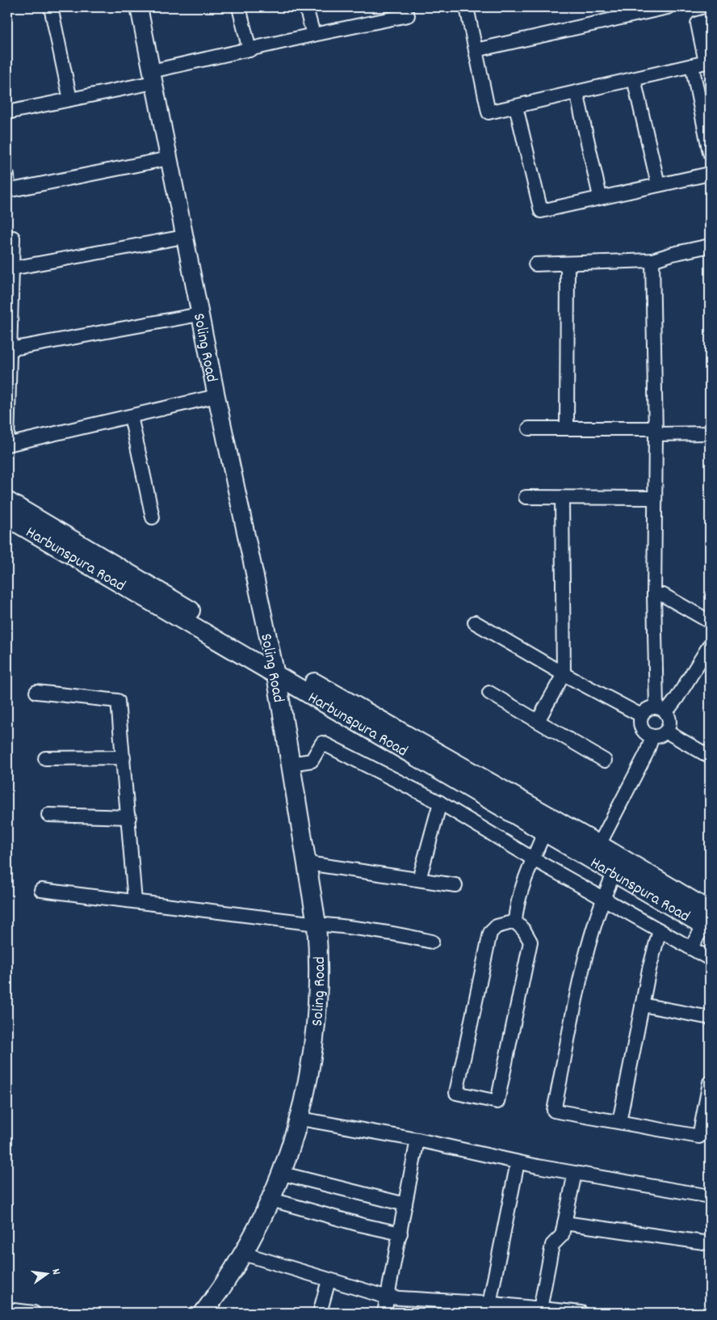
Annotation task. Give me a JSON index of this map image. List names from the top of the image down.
{
  "streets": {
    "main road": ["Soling Road", "Harbunspura Road"]
  },
  "crossings": [
    ["Soling Road", "Harbunspura Road"]
  ],
  "north": "right"
}
